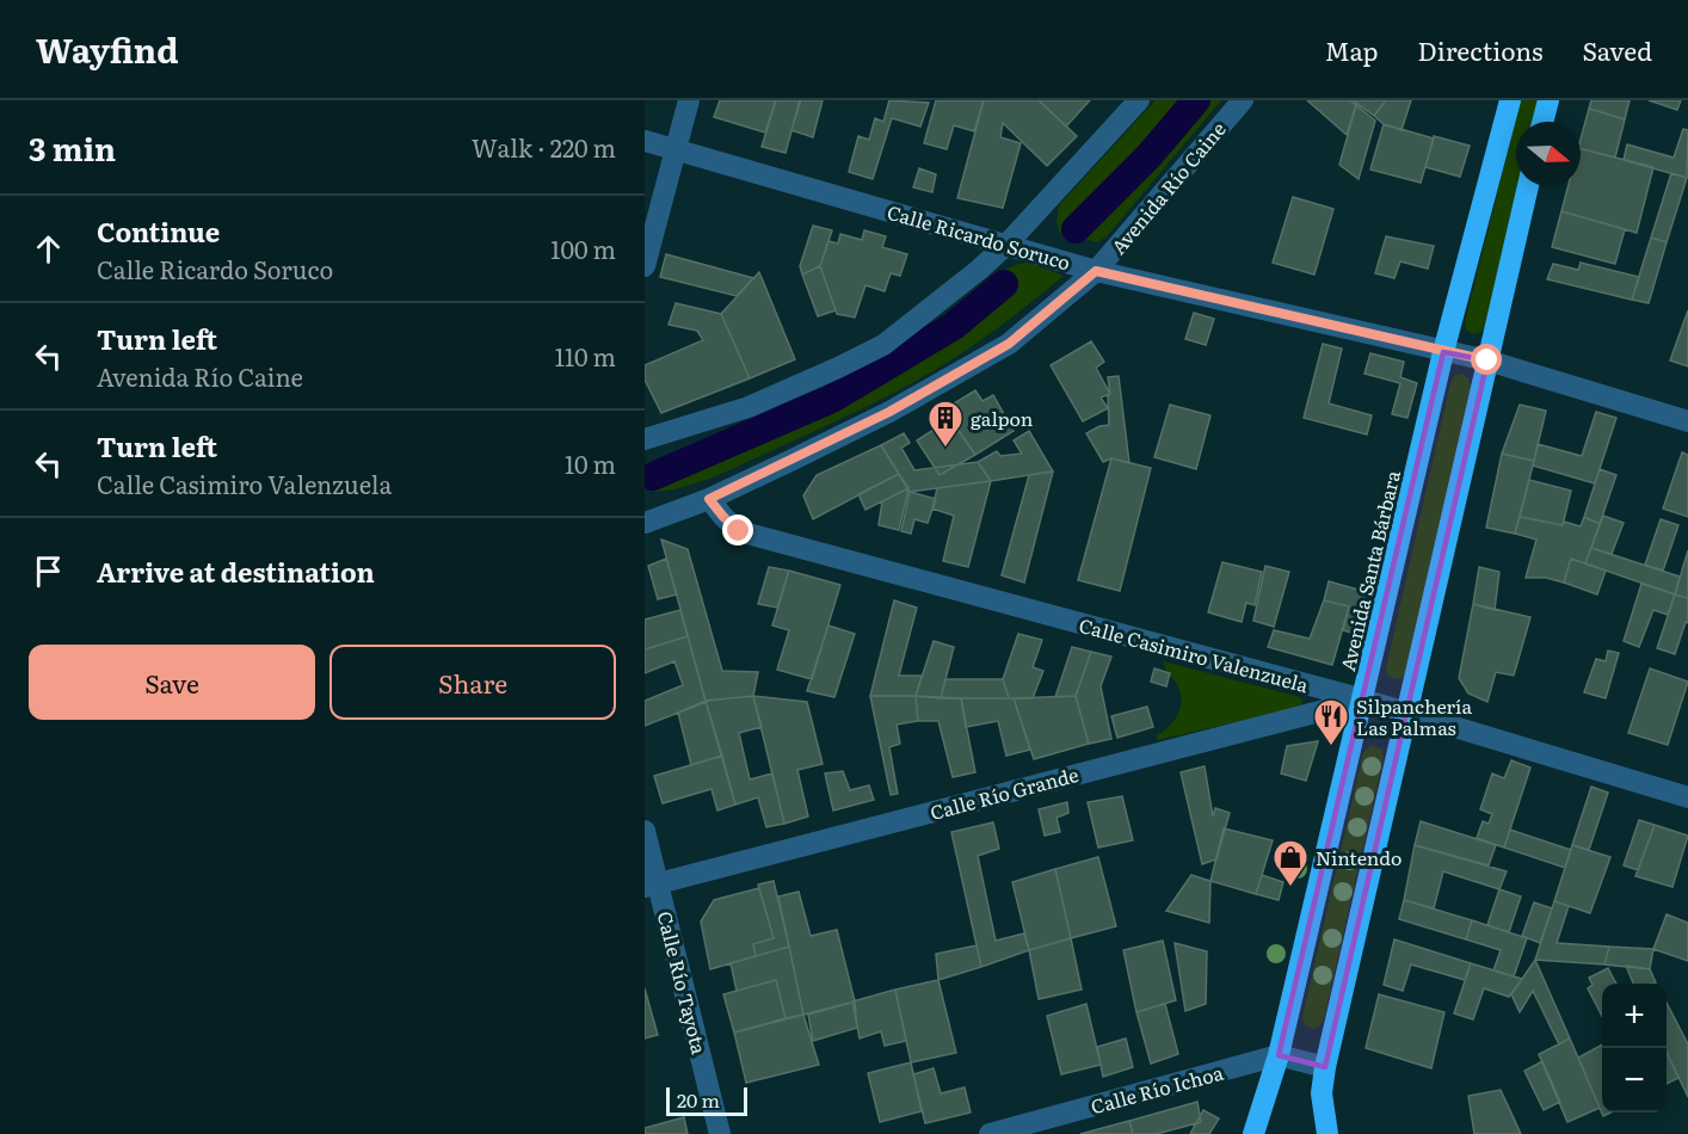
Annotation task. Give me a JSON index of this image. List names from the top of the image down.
{
  "streets": {
    "highway": ["Avenida Santa Bárbara"],
    "street": [
      "Avenida Río Caine",
      "Calle Ricardo Soruco",
      "Calle Casimiro Valenzuela",
      "Calle Río Grande",
      "Calle Río Tayota",
      "Calle Río Ichoa"
    ]
  },
  "crossings": [
    ["Avenida Río Caine", "Calle Ricardo Soruco"],
    ["Avenida Río Caine", "Calle Casimiro Valenzuela"],
    ["Calle Ricardo Soruco", "Avenida Santa Bárbara"],
    ["Avenida Santa Bárbara", "Calle Casimiro Valenzuela"],
    ["Avenida Santa Bárbara", "Calle Río Grande"],
    ["Avenida Santa Bárbara", "Calle Río Ichoa"],
    ["Calle Casimiro Valenzuela", "Calle Río Grande"],
    ["Calle Río Grande", "Calle Río Tayota"]
  ],
  "places": {
    "building": ["galpon"],
    "restaurant": ["Silpanchería Las Palmas"],
    "shop": ["Nintendo"]
  },
  "scale_bar": "20 m",
  "north": "right",
  "page": {
    "header": "Wayfind",
    "nav": ["Map", "Directions", "Saved"],
    "heading": ["3 min", "Walk · 220 m"],
    "list": [
      ["Continue", "Calle Ricardo Soruco", "100 m"],
      ["Turn left", "Avenida Río Caine", "110 m"],
      ["Turn left", "Calle Casimiro Valenzuela", "10 m"],
      "Arrive at destination"
    ],
    "buttons": ["Save", "Share"],
    "map_buttons": ["+", "−"],
    "scale": "20 m"
  }
}
